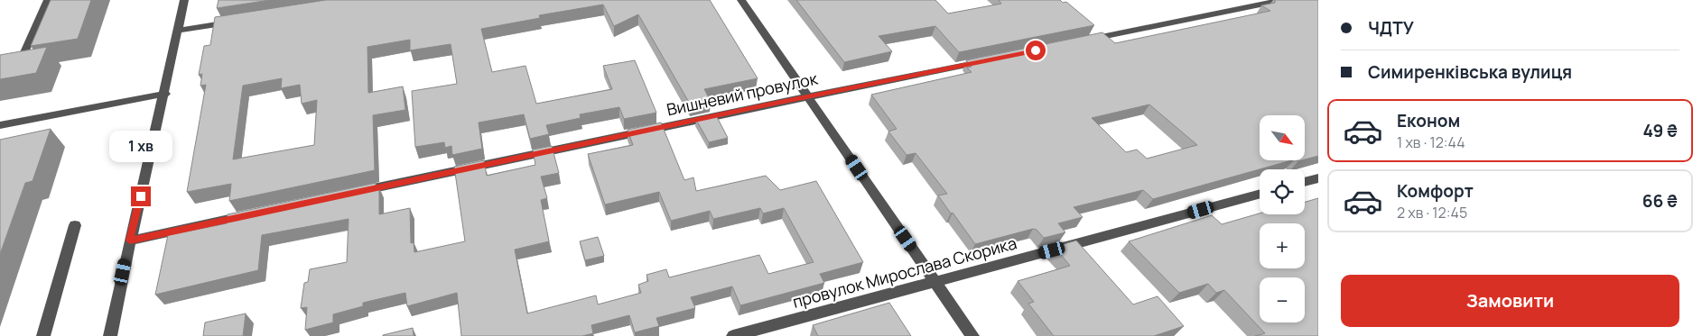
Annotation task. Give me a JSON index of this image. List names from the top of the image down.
{
  "streets": {
    "street": ["Вишневий провулок", "провулок Мирослава Скорика"]
  },
  "north": "bottom right",
  "page": {
    "banner": ["ЧДТУ", "Симиренківська вулиця"],
    "list": [
      {
        "name": "Економ",
        "note": "1 хв · 12:44",
        "value": "49 ₴"
      },
      {
        "name": "Комфорт",
        "note": "2 хв · 12:45",
        "value": "66 ₴"
      }
    ],
    "map_buttons": ["+", "−"],
    "bubble": "1 хв",
    "buttons": "Замовити"
  }
}
